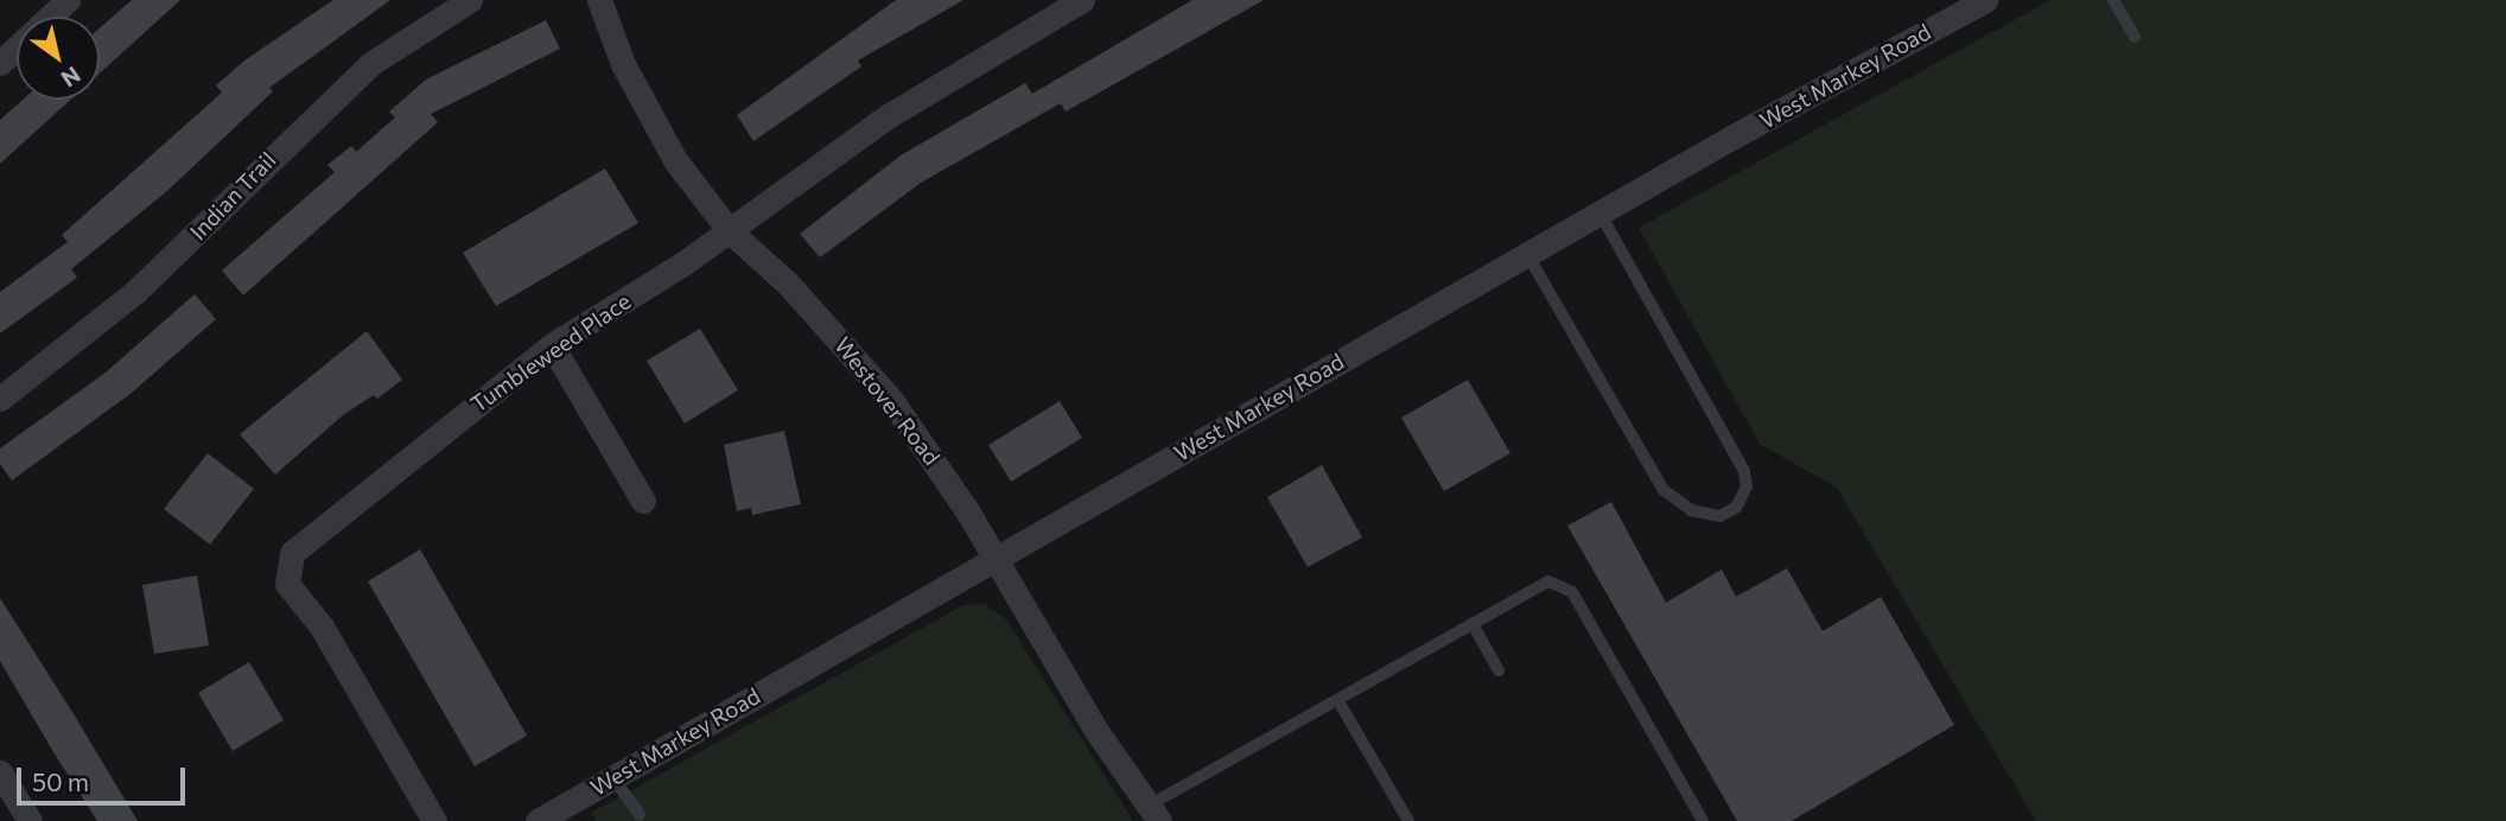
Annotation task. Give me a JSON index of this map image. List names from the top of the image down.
{
  "streets": {
    "street": [
      "West Markey Road",
      "Indian Trail",
      "Tumbleweed Place",
      "Westover Road"
    ]
  },
  "crossings": [
    ["West Markey Road", "Westover Road"],
    ["Tumbleweed Place", "Westover Road"]
  ],
  "scale_bar": "50 m",
  "north": "bottom right"
}
